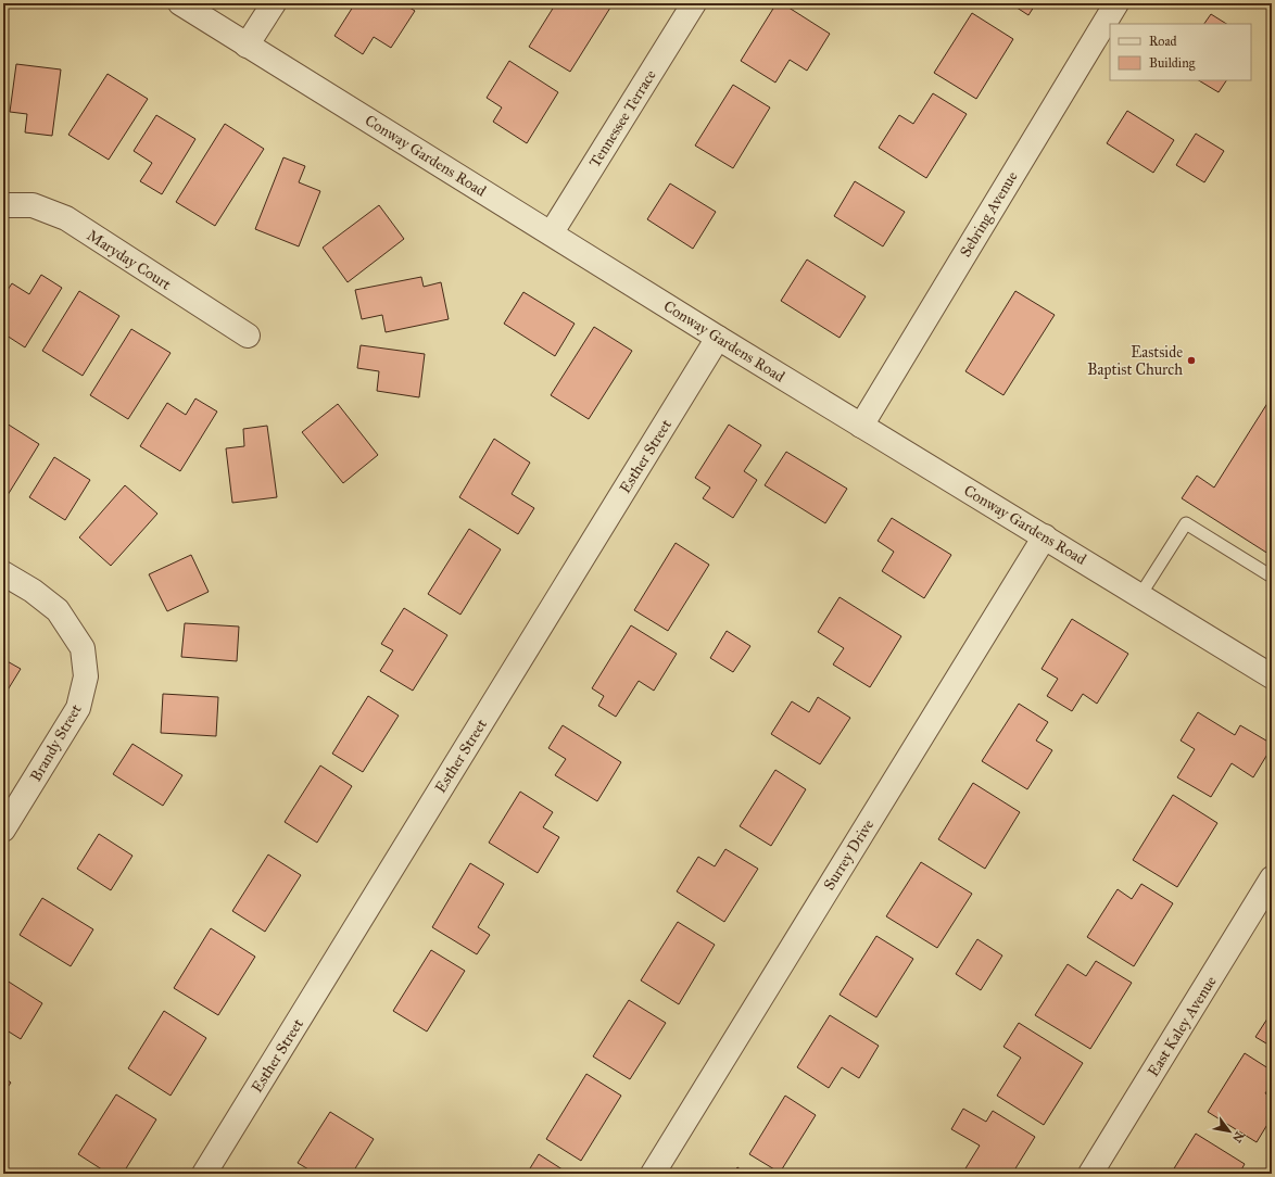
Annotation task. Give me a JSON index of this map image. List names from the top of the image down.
{
  "streets": {
    "street": [
      "Tennessee Terrace",
      "Conway Gardens Road",
      "Sebring Avenue",
      "Maryday Court",
      "Esther Street",
      "Brandy Street",
      "Surrey Drive",
      "East Kaley Avenue"
    ]
  },
  "crossings": [
    ["Tennessee Terrace", "Conway Gardens Road"],
    ["Conway Gardens Road", "Sebring Avenue"],
    ["Conway Gardens Road", "Esther Street"],
    ["Conway Gardens Road", "Surrey Drive"]
  ],
  "places": ["Eastside Baptist Church"],
  "legend": ["Road", "Building"],
  "north": "bottom right"
}
